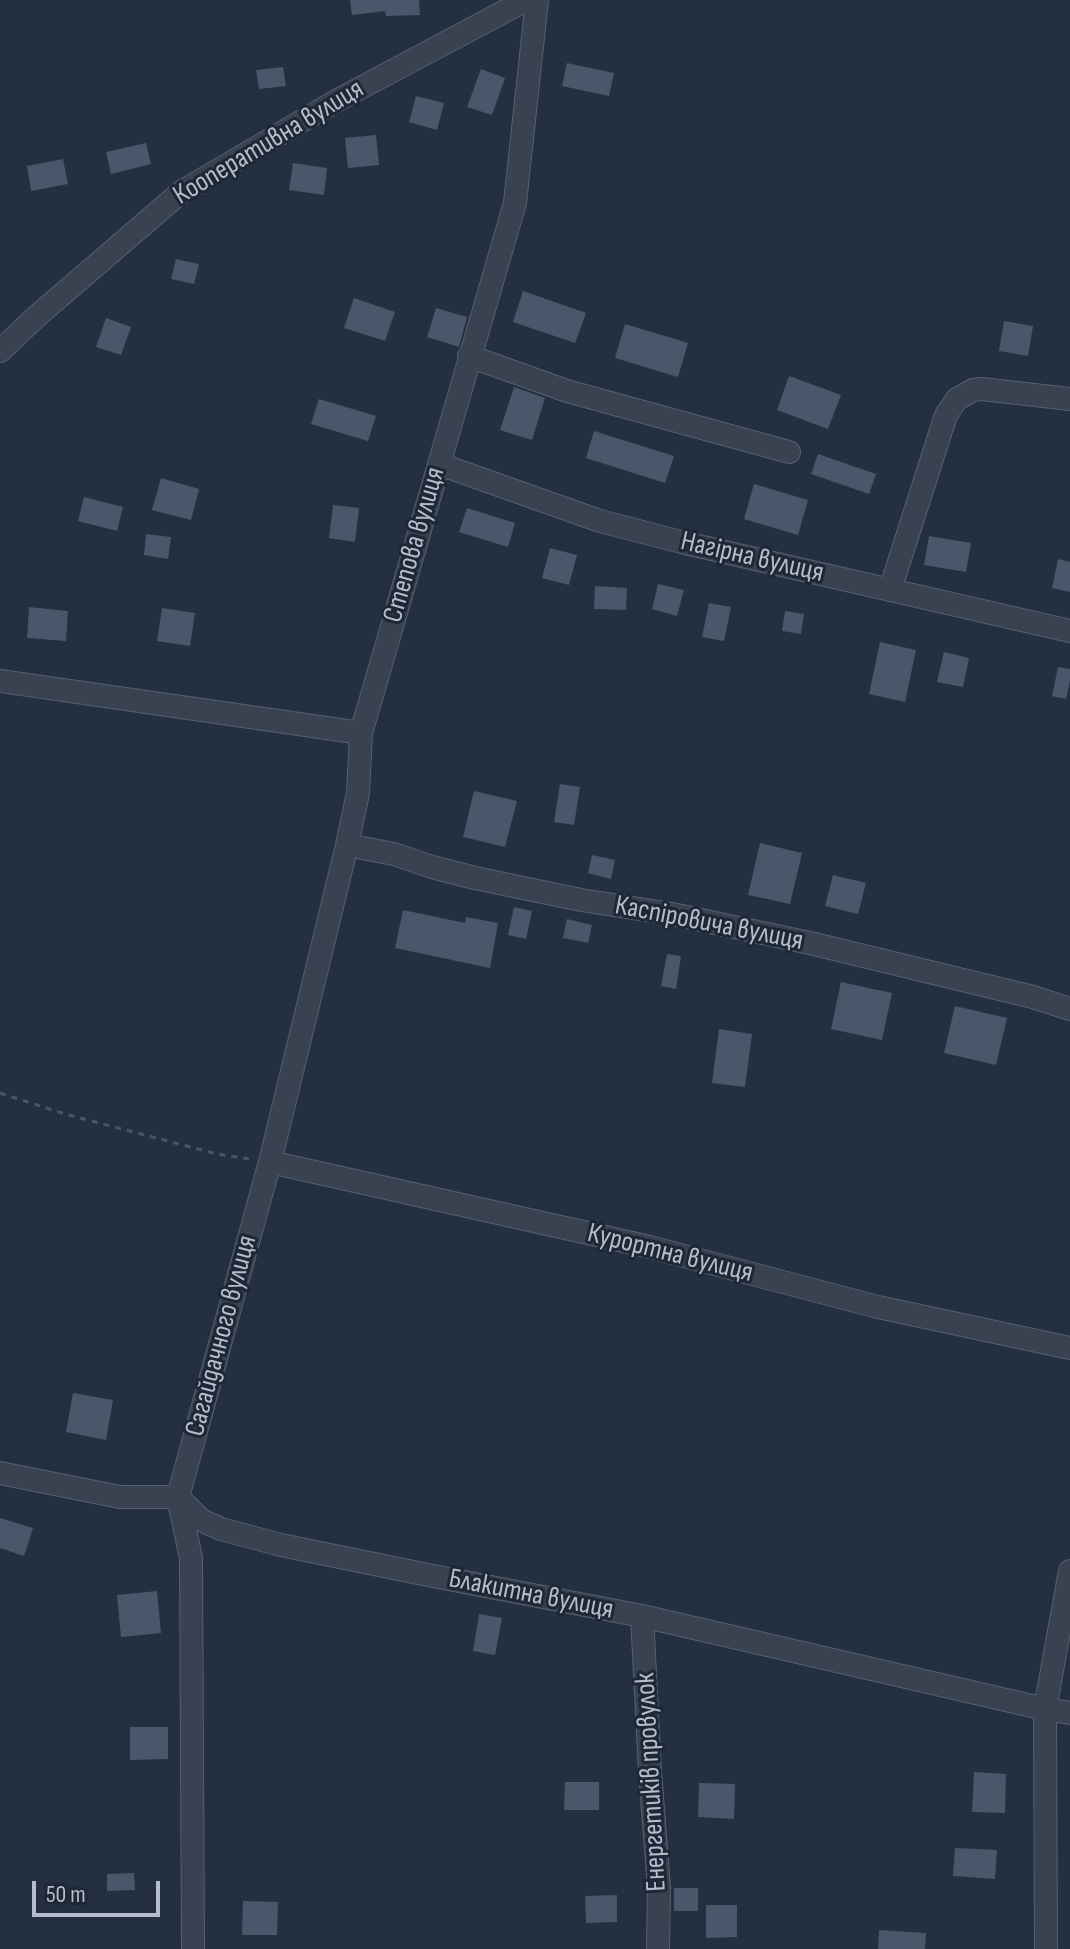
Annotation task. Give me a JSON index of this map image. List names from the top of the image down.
{
  "streets": {
    "street": [
      "Кооперативна вулиця",
      "Степова вулиця",
      "Нагірна вулиця",
      "Каспіровича вулиця",
      "Курортна вулиця",
      "Сагайдачного вулиця",
      "Блакитна вулиця",
      "Енергетиків провулок"
    ]
  },
  "crossings": [
    ["Степова вулиця", "Нагірна вулиця"],
    ["Степова вулиця", "Сагайдачного вулиця"],
    ["Каспіровича вулиця", "Сагайдачного вулиця"],
    ["Курортна вулиця", "Сагайдачного вулиця"],
    ["Сагайдачного вулиця", "Блакитна вулиця"],
    ["Блакитна вулиця", "Енергетиків провулок"]
  ],
  "scale_bar": "50 m"
}
